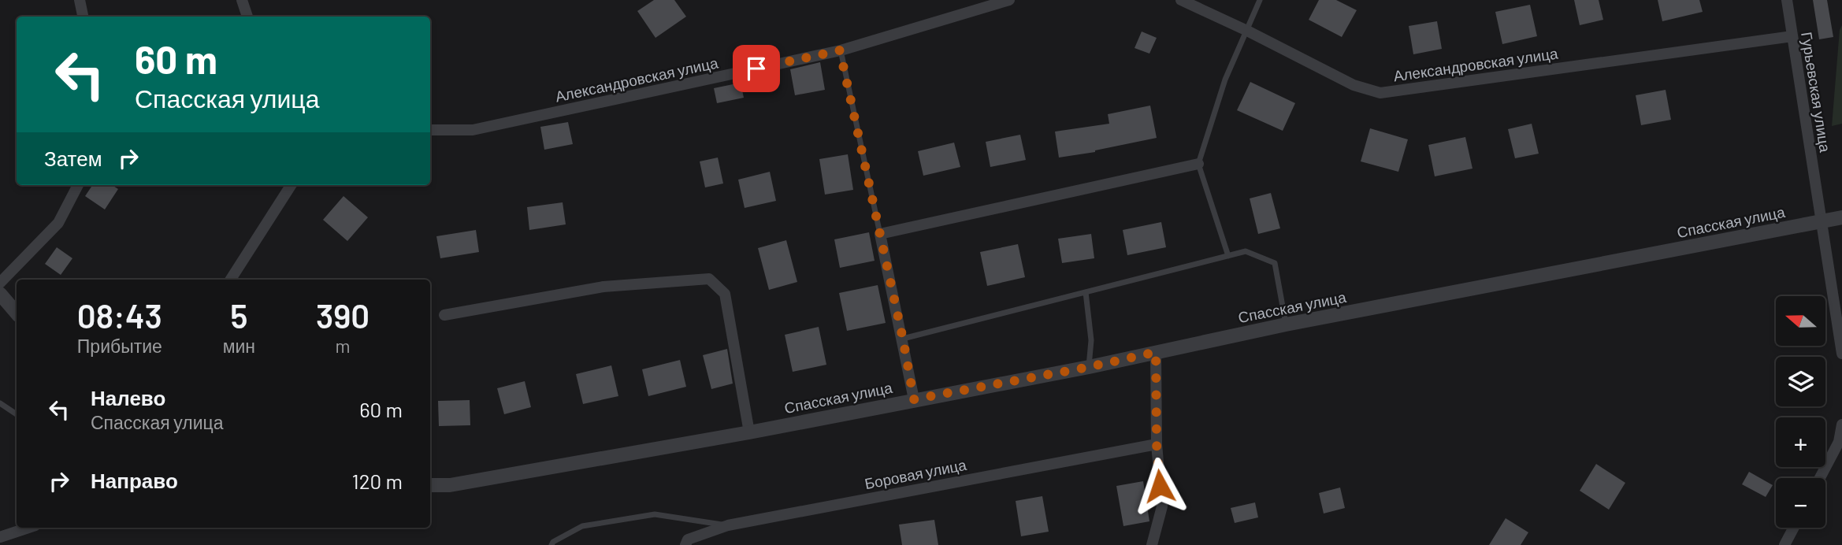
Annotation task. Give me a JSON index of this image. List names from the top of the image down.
{
  "streets": {
    "street": [
      "Александровская улица",
      "Гурьевская улица",
      "Спасская улица",
      "Боровая улица"
    ]
  },
  "crossings": [
    ["Александровская улица", "Гурьевская улица"],
    ["Гурьевская улица", "Спасская улица"]
  ],
  "north": "left",
  "page": {
    "turn": ["60 m", "Спасская улица"],
    "then": "Затем",
    "eta": [
      "08:43",
      "Прибытие",
      "5",
      "мин",
      "390",
      "m"
    ],
    "map_buttons": ["+", "−"],
    "list": [
      {
        "name": "Налево",
        "note": "Спасская улица",
        "value": "60 m"
      },
      {
        "name": "Направо",
        "value": "120 m"
      }
    ]
  }
}
